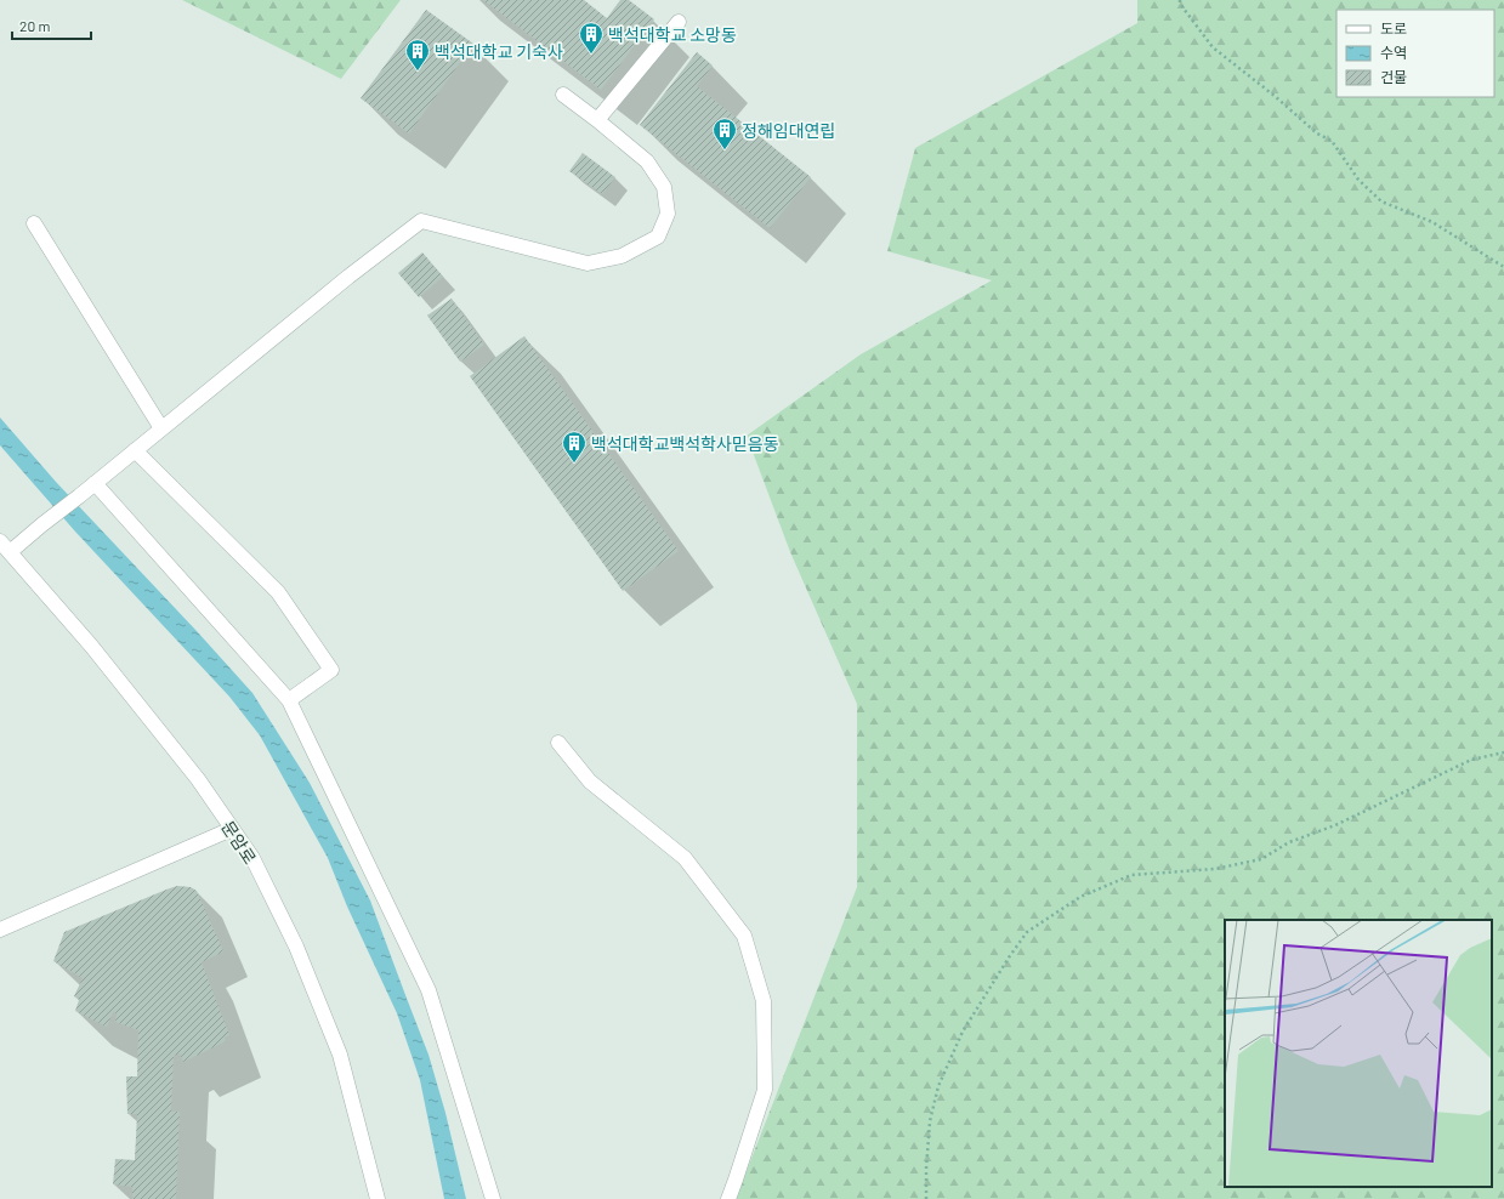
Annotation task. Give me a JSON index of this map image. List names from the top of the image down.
{
  "streets": {
    "street": ["문암로"]
  },
  "places": {
    "building": [
      "백석대학교 소망동",
      "백석대학교 기숙사",
      "정해임대연립",
      "백석대학교백석학사믿음동"
    ]
  },
  "legend": ["도로", "수역", "건물"],
  "scale_bar": "20 m"
}
